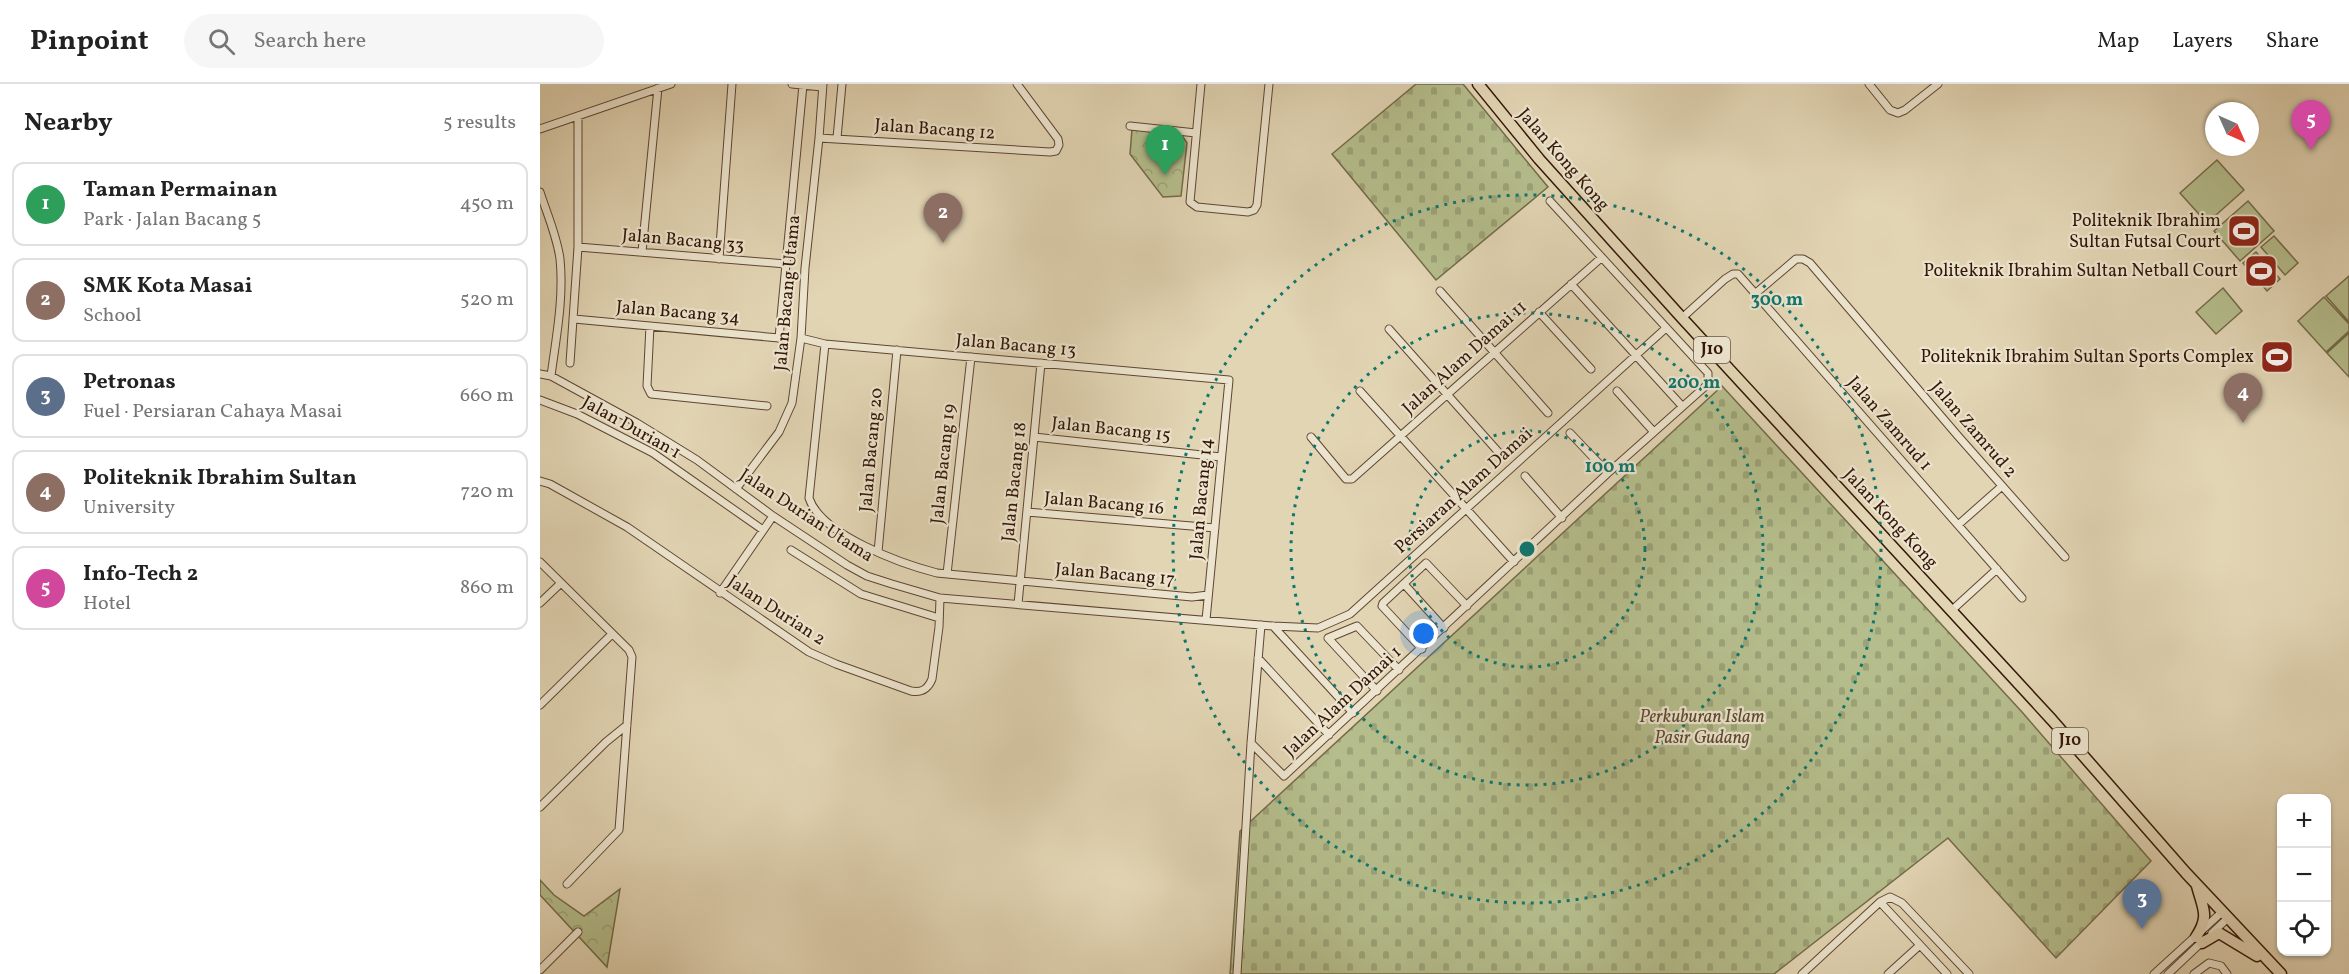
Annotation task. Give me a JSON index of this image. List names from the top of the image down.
{
  "streets": {
    "main road": ["Jalan Kong Kong", "J10"],
    "street": [
      "Jalan Bacang 12",
      "Jalan Bacang 33",
      "Jalan Bacang Utama",
      "Jalan Bacang 34",
      "Jalan Bacang 13",
      "Jalan Alam Damai 11",
      "Jalan Zamrud 1",
      "Jalan Durian 1",
      "Jalan Bacang 15",
      "Jalan Zamrud 2",
      "Jalan Bacang 20",
      "Jalan Bacang 19",
      "Jalan Bacang 18",
      "Persiaran Alam Damai",
      "Jalan Bacang 14",
      "Jalan Bacang 16",
      "Jalan Durian Utama",
      "Jalan Bacang 17",
      "Jalan Durian 2",
      "Jalan Alam Damai 1"
    ]
  },
  "crossings": [
    ["Jalan Bacang 12", "Jalan Bacang Utama"],
    ["Jalan Kong Kong", "Jalan Zamrud 1"],
    ["Jalan Bacang 33", "Jalan Bacang 34"],
    ["Jalan Bacang Utama", "Jalan Bacang 13"],
    ["Jalan Bacang Utama", "Jalan Durian Utama"],
    ["Jalan Bacang 13", "Jalan Bacang 20"],
    ["Jalan Bacang 13", "Jalan Bacang 19"],
    ["Jalan Bacang 13", "Jalan Bacang 18"],
    ["Jalan Bacang 13", "Jalan Bacang 14"],
    ["Jalan Bacang 13", "Jalan Bacang 17"],
    ["Jalan Zamrud 1", "Jalan Zamrud 2"],
    ["Jalan Bacang 15", "Jalan Bacang 18"],
    ["Jalan Bacang 15", "Jalan Bacang 14"],
    ["Jalan Bacang 20", "Jalan Bacang 17"],
    ["Jalan Bacang 19", "Jalan Bacang 17"],
    ["Jalan Bacang 18", "Jalan Bacang 16"],
    ["Jalan Bacang 18", "Jalan Durian Utama"],
    ["Jalan Bacang 18", "Jalan Bacang 17"],
    ["Persiaran Alam Damai", "Jalan Durian Utama"],
    ["Persiaran Alam Damai", "Jalan Alam Damai 1"],
    ["Jalan Bacang 14", "Jalan Bacang 16"],
    ["Jalan Bacang 14", "Jalan Durian Utama"],
    ["Jalan Bacang 14", "Jalan Bacang 17"],
    ["Jalan Durian Utama", "Jalan Durian 2"]
  ],
  "parks": ["Perkuburan Islam Pasir Gudang"],
  "places": {
    "sports": ["Politeknik Ibrahim Sultan Futsal Court", "Politeknik Ibrahim Sultan Netball Court", "Politeknik Ibrahim Sultan Sports Complex"]
  },
  "north": "bottom right",
  "page": {
    "header": "Pinpoint",
    "search": "Search here",
    "nav": ["Map", "Layers", "Share"],
    "heading": ["Nearby", "5 results"],
    "pins": [
      "5",
      "1",
      "2",
      "4",
      "3"
    ],
    "list": [
      {
        "mark": "1",
        "name": "Taman Permainan",
        "note": "Park · Jalan Bacang 5",
        "value": "450 m"
      },
      {
        "mark": "2",
        "name": "SMK Kota Masai",
        "note": "School",
        "value": "520 m"
      },
      {
        "mark": "3",
        "name": "Petronas",
        "note": "Fuel · Persiaran Cahaya Masai",
        "value": "660 m"
      },
      {
        "mark": "4",
        "name": "Politeknik Ibrahim Sultan",
        "note": "University",
        "value": "720 m"
      },
      {
        "mark": "5",
        "name": "Info-Tech 2",
        "note": "Hotel",
        "value": "860 m"
      }
    ],
    "map_buttons": ["+", "−"]
  },
  "rings": ["300 m", "200 m", "100 m"]
}
